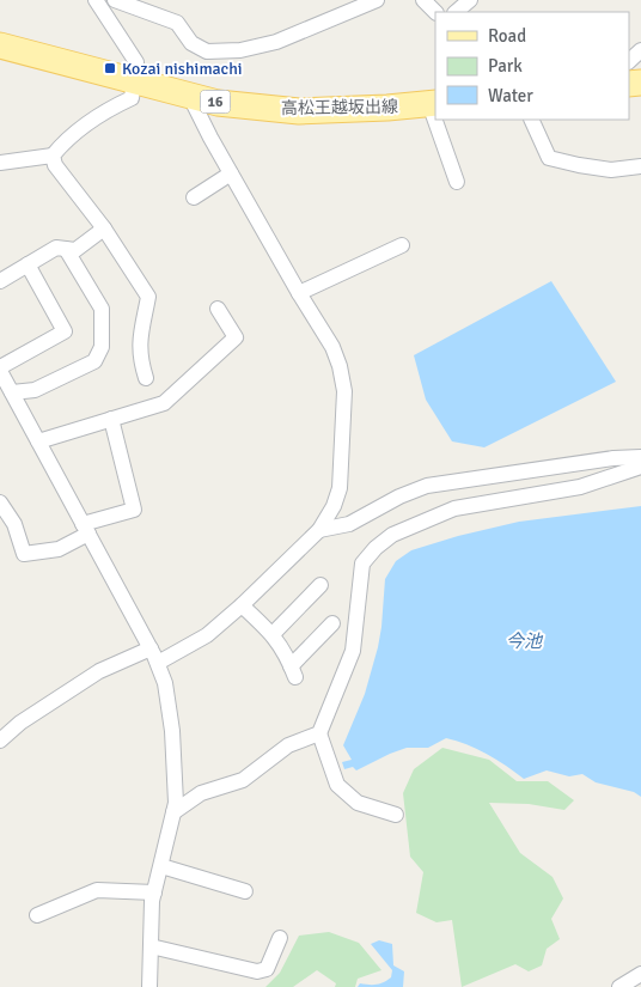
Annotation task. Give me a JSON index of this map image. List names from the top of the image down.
{
  "streets": {
    "main road": ["16", "高松王越坂出線"]
  },
  "water": ["今池"],
  "places": {
    "transit": ["Kozai nishimachi"]
  },
  "legend": ["Road", "Park", "Water"]
}
